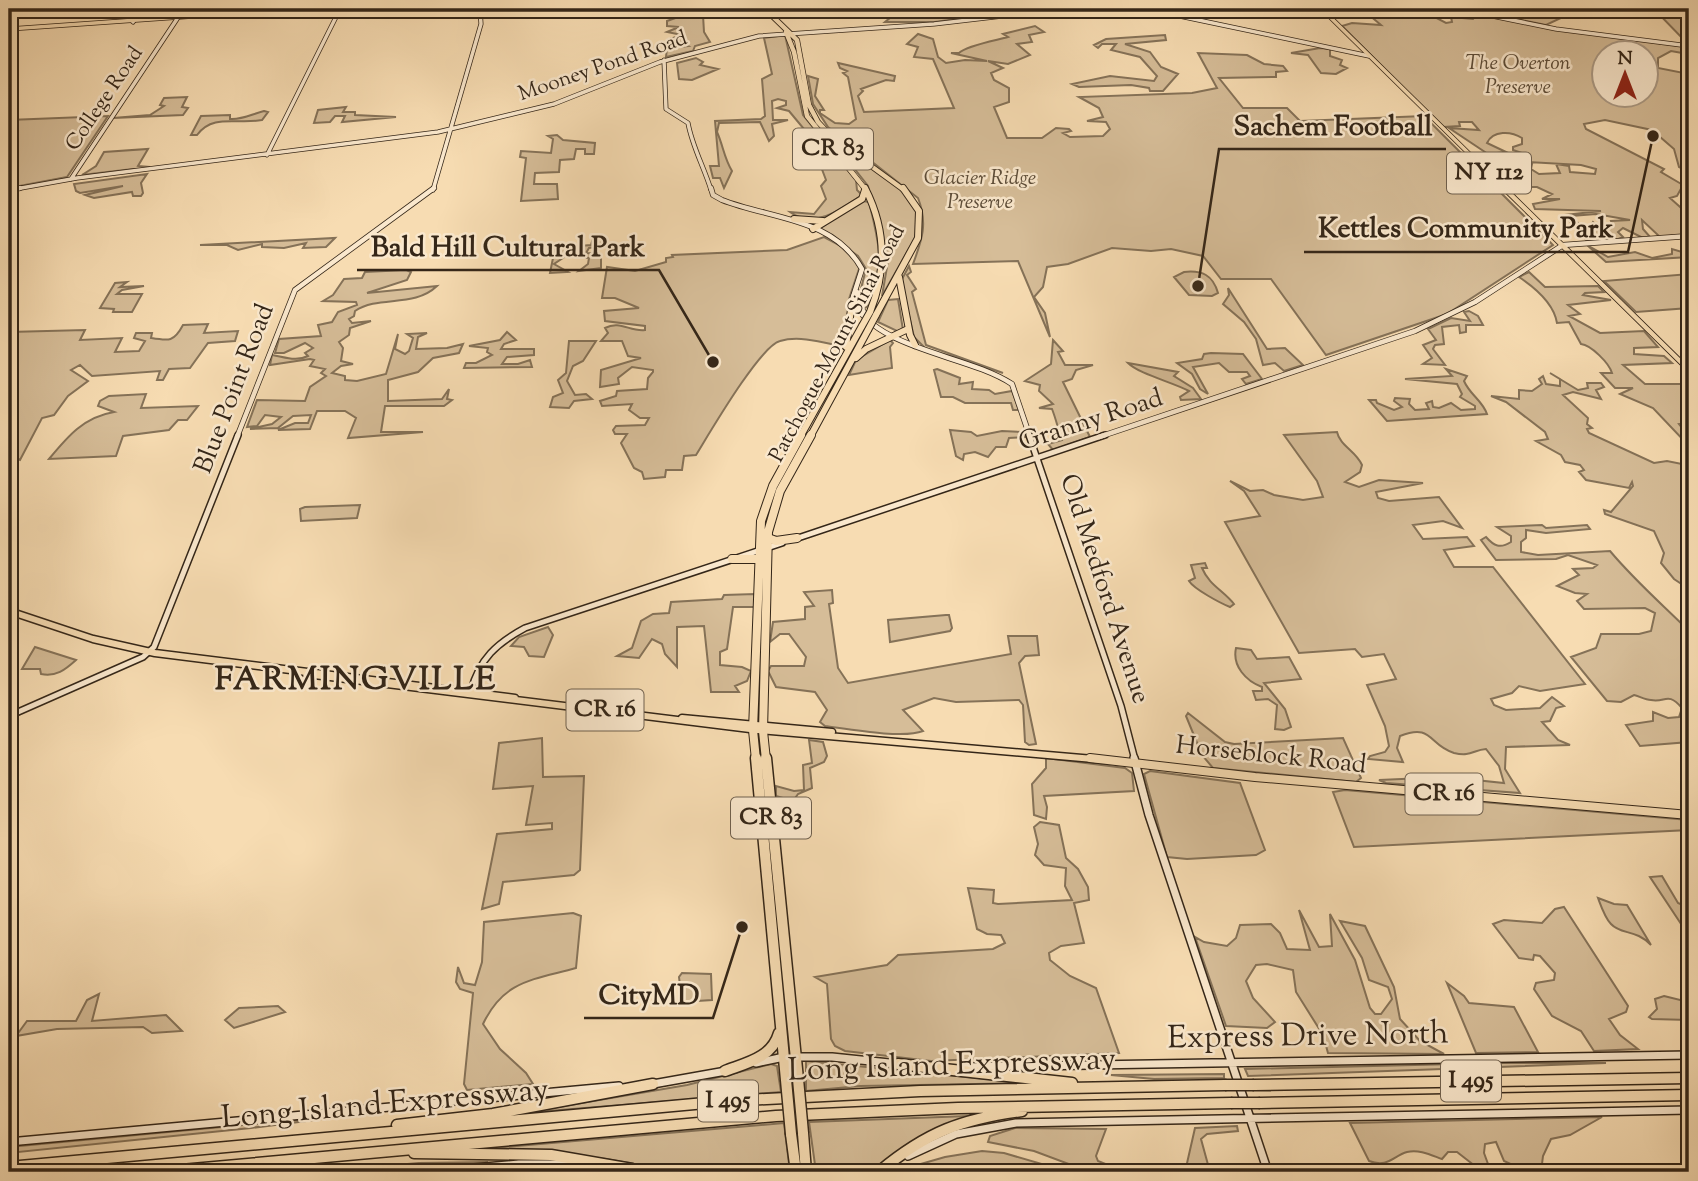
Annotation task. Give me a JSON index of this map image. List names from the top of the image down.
{
  "streets": {
    "highway": [
      "CR 83",
      "Patchogue-Mount Sinai Road",
      "Long Island Expressway",
      "I 495"
    ],
    "main road": ["NY 112", "CR 16", "Horseblock Road"],
    "street": [
      "Mooney Pond Road",
      "College Road",
      "Blue Point Road",
      "Granny Road",
      "Old Medford Avenue",
      "Express Drive North"
    ]
  },
  "crossings": [
    ["Mooney Pond Road", "Patchogue-Mount Sinai Road"],
    ["Mooney Pond Road", "Blue Point Road"],
    ["CR 83", "Patchogue-Mount Sinai Road"],
    ["CR 83", "Horseblock Road"],
    ["CR 83", "Express Drive North"],
    ["NY 112", "Granny Road"],
    ["Blue Point Road", "Horseblock Road"],
    ["Granny Road", "Old Medford Avenue"],
    ["Old Medford Avenue", "Horseblock Road"],
    ["Old Medford Avenue", "Express Drive North"]
  ],
  "districts": ["FARMINGVILLE"],
  "parks": ["The Overton Preserve", "Glacier Ridge Preserve"],
  "places": [
    "Kettles Community Park",
    "Sachem Football",
    "Bald Hill Cultural Park",
    "CityMD"
  ],
  "north": "top"
}
